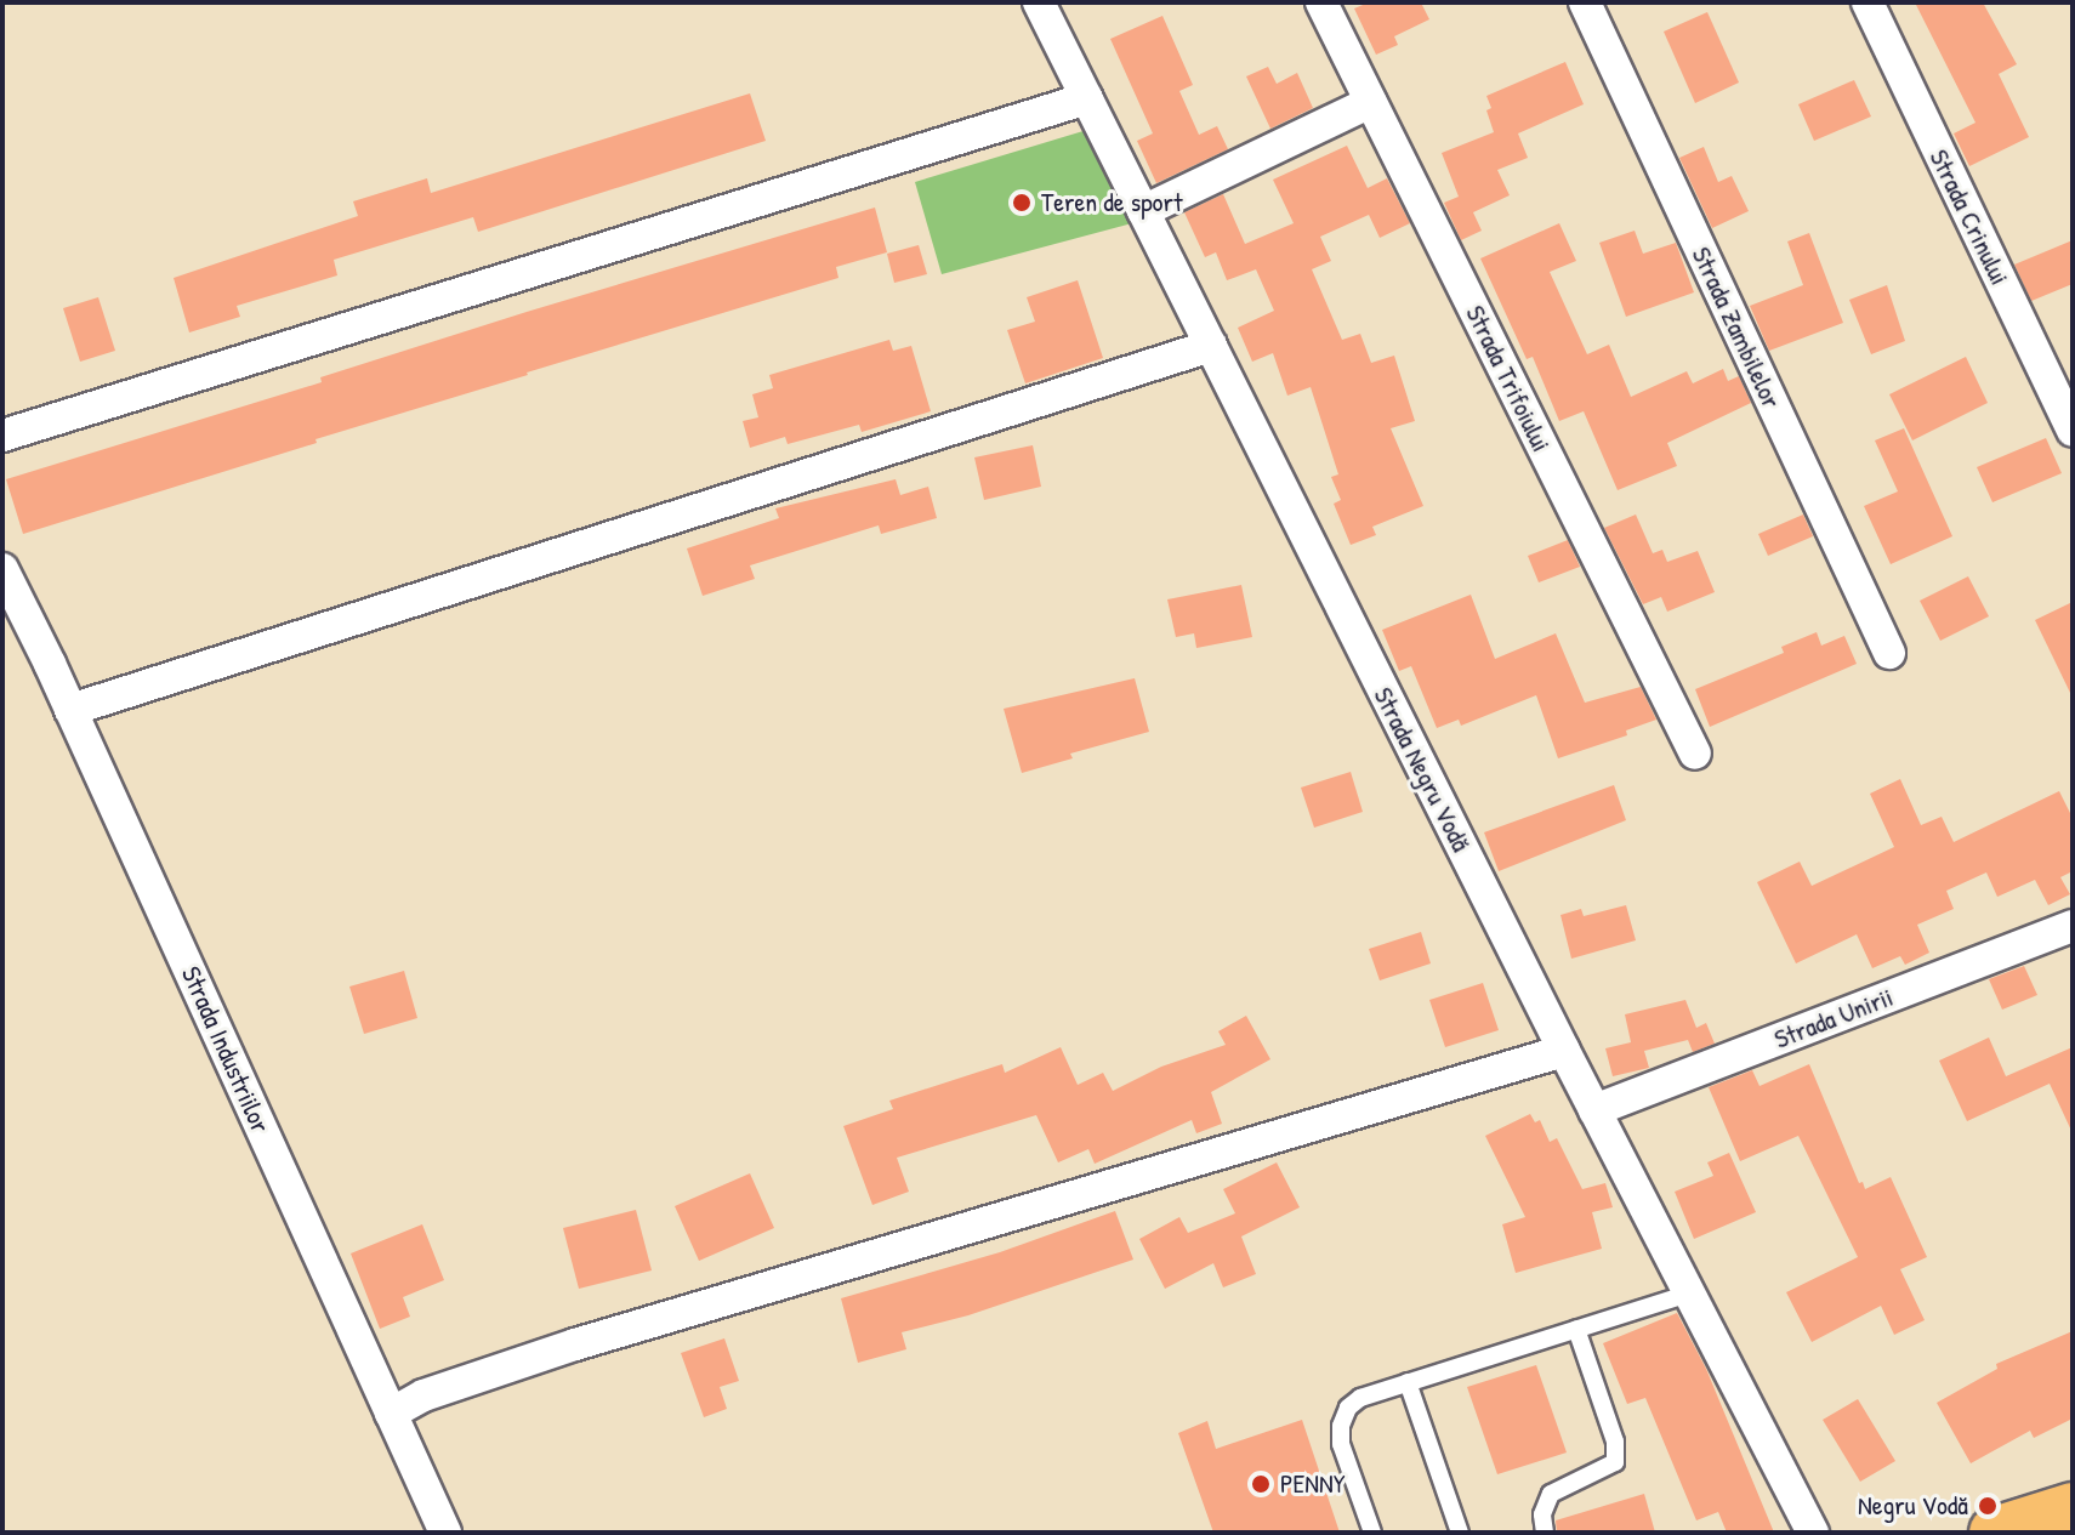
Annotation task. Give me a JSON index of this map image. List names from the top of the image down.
{
  "streets": {
    "street": [
      "Strada Crinului",
      "Strada Zambilelor",
      "Strada Trifoiului",
      "Strada Negru Vodă",
      "Strada Unirii",
      "Strada Industriilor"
    ]
  },
  "crossings": [
    ["Strada Negru Vodă", "Strada Unirii"]
  ],
  "places": ["Teren de sport", "PENNY", "Negru Vodă"]
}
